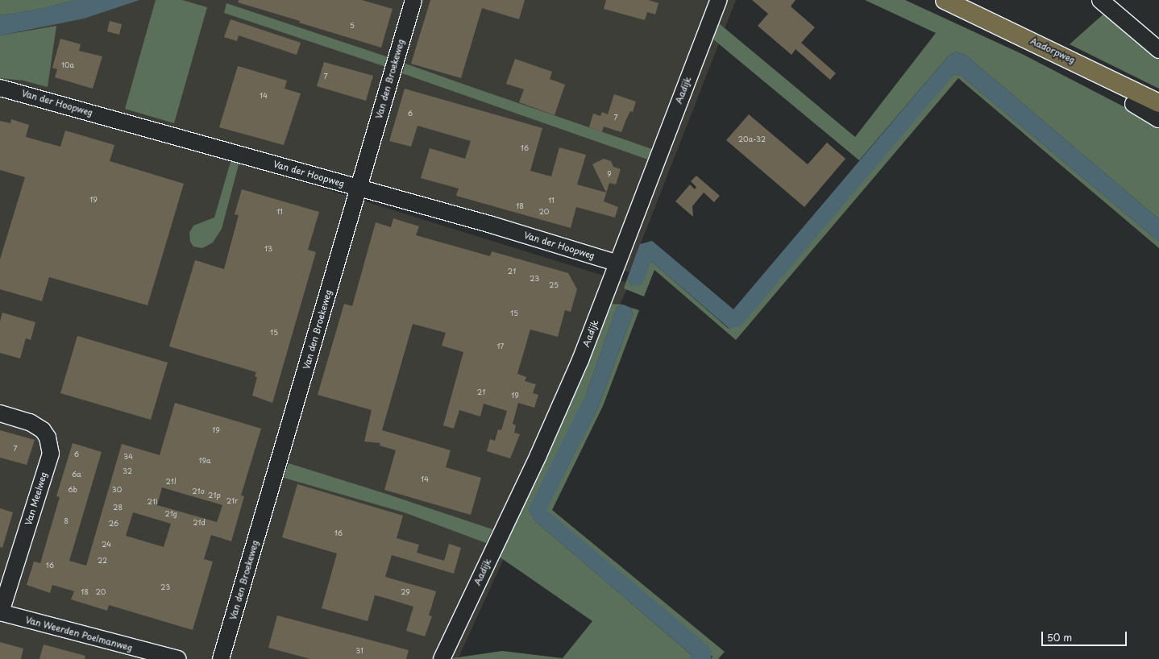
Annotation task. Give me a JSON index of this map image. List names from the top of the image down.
{
  "streets": {
    "main road": ["Aadorpweg"],
    "street": [
      "Van den Broekeweg",
      "Aadijk",
      "Van der Hoopweg",
      "Van Meelweg",
      "Van Weerden Poelmanweg"
    ]
  },
  "crossings": [
    ["Van den Broekeweg", "Van der Hoopweg"],
    ["Aadijk", "Van der Hoopweg"],
    ["Van Meelweg", "Van Weerden Poelmanweg"]
  ],
  "house_numbers": [
    "5",
    "10a",
    "7",
    "14",
    "6",
    "7",
    "20a-32",
    "16",
    "9",
    "19",
    "11",
    "18",
    "11",
    "20",
    "13",
    "21",
    "23",
    "25",
    "15",
    "15",
    "17",
    "21",
    "19",
    "19",
    "7",
    "6",
    "34",
    "19a",
    "32",
    "6a",
    "14",
    "21l",
    "6b",
    "30",
    "21o",
    "21p",
    "21r",
    "21i",
    "28",
    "21g",
    "8",
    "21d",
    "26",
    "16",
    "24",
    "22",
    "16",
    "23",
    "18",
    "20",
    "29",
    "31"
  ],
  "scale_bar": "50 m"
}
